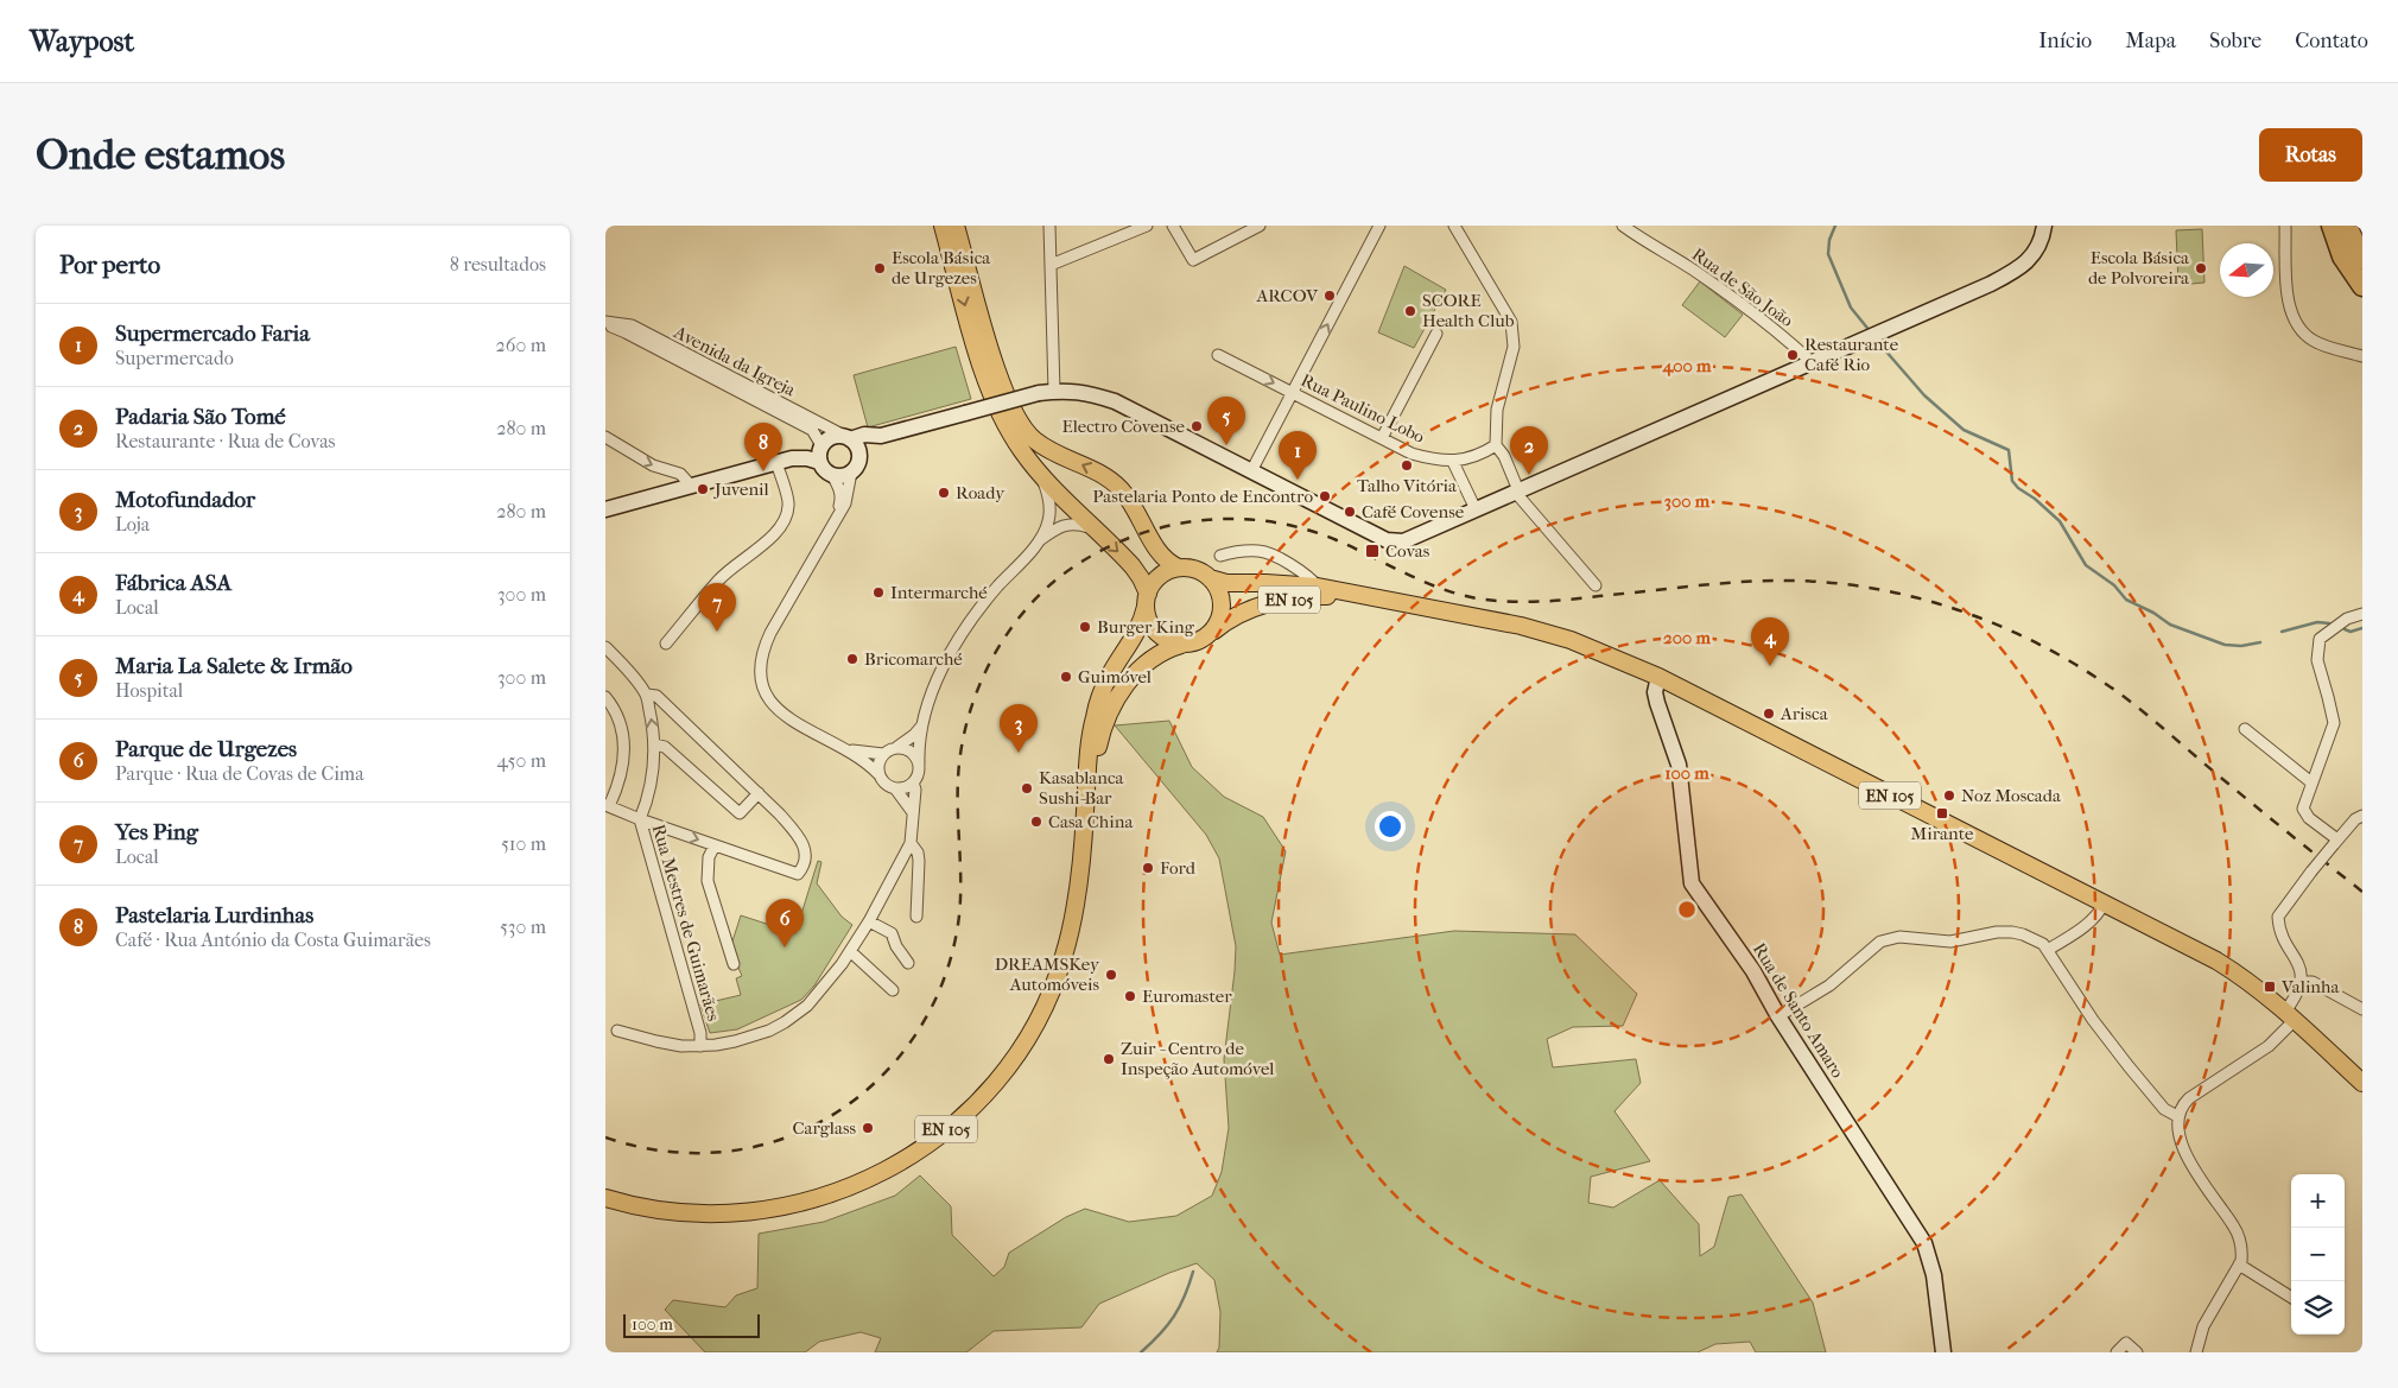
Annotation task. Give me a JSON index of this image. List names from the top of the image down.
{
  "streets": {
    "main road": ["EN 105", "Rua de Santo Amaro"],
    "street": [
      "Rua de São João",
      "Avenida da Igreja",
      "Rua Paulino Lobo",
      "Rua Mestres de Guimarães"
    ]
  },
  "crossings": [
    ["EN 105", "Rua de Santo Amaro"]
  ],
  "places": {
    "other": [
      "Escola Básica de Urgezes",
      "Escola Básica de Polvoreira",
      "ARCOV",
      "SCORE Health Club",
      "Restaurante Café Rio",
      "Electro Covense",
      "Talho Vitória",
      "Juvenil",
      "Roady",
      "Pastelaria Ponto de Encontro",
      "Café Covense",
      "Intermarché",
      "Burger King",
      "Bricomarché",
      "Guimóvel",
      "Arisca",
      "Kasablanca Sushi-Bar",
      "Noz Moscada",
      "Casa China",
      "Ford",
      "DREAMSKey Automóveis",
      "Euromaster",
      "Zuir - Centro de Inspeção Automóvel",
      "Carglass"
    ],
    "transit": ["Covas", "Mirante", "Valinha"]
  },
  "scale_bar": "100 m",
  "north": "left",
  "page": {
    "header": "Waypost",
    "nav": [
      "Início",
      "Mapa",
      "Sobre",
      "Contato"
    ],
    "buttons": "Rotas",
    "title": "Onde estamos",
    "heading": ["Por perto", "8 resultados"],
    "list": [
      {
        "mark": "1",
        "name": "Supermercado Faria",
        "note": "Supermercado",
        "value": "260 m"
      },
      {
        "mark": "2",
        "name": "Padaria São Tomé",
        "note": "Restaurante · Rua de Covas",
        "value": "280 m"
      },
      {
        "mark": "3",
        "name": "Motofundador",
        "note": "Loja",
        "value": "280 m"
      },
      {
        "mark": "4",
        "name": "Fábrica ASA",
        "note": "Local",
        "value": "300 m"
      },
      {
        "mark": "5",
        "name": "Maria La Salete & Irmão",
        "note": "Hospital",
        "value": "300 m"
      },
      {
        "mark": "6",
        "name": "Parque de Urgezes",
        "note": "Parque · Rua de Covas de Cima",
        "value": "450 m"
      },
      {
        "mark": "7",
        "name": "Yes Ping",
        "note": "Local",
        "value": "510 m"
      },
      {
        "mark": "8",
        "name": "Pastelaria Lurdinhas",
        "note": "Café · Rua António da Costa Guimarães",
        "value": "530 m"
      }
    ],
    "pins": [
      "5",
      "8",
      "2",
      "1",
      "7",
      "4",
      "3",
      "6"
    ],
    "map_buttons": ["+", "−"],
    "scale": "100 m"
  },
  "rings": [
    "400 m",
    "300 m",
    "200 m",
    "100 m"
  ]
}
